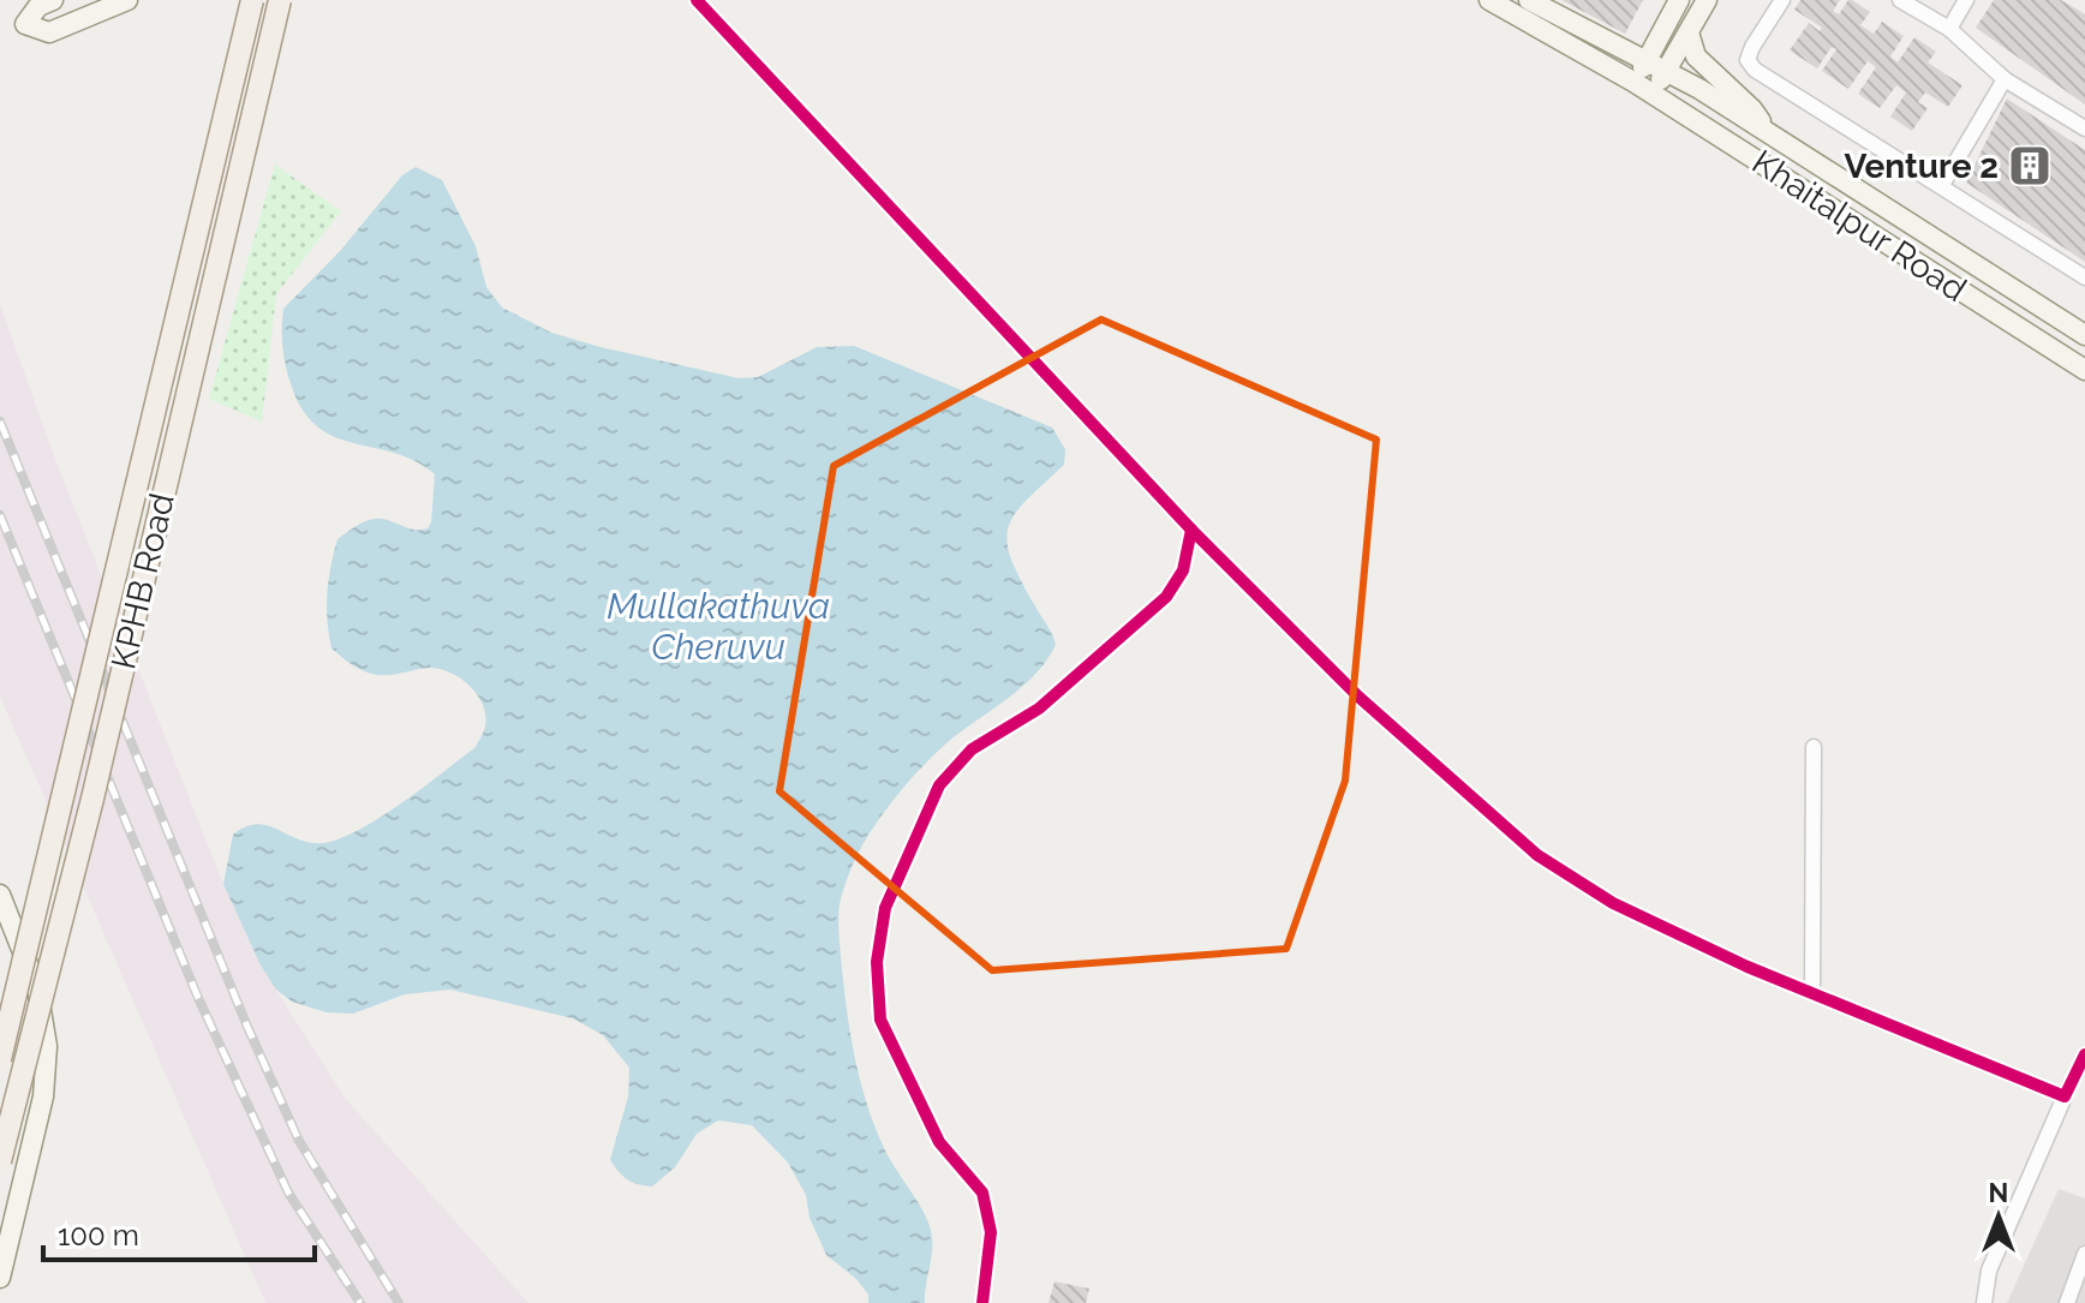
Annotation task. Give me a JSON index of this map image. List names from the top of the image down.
{
  "streets": {
    "main road": ["KPHB Road"],
    "street": ["Khaitalpur Road"]
  },
  "water": ["Mullakathuva Cheruvu"],
  "places": {
    "building": ["Venture 2"]
  },
  "scale_bar": "100 m",
  "north": "top"
}
